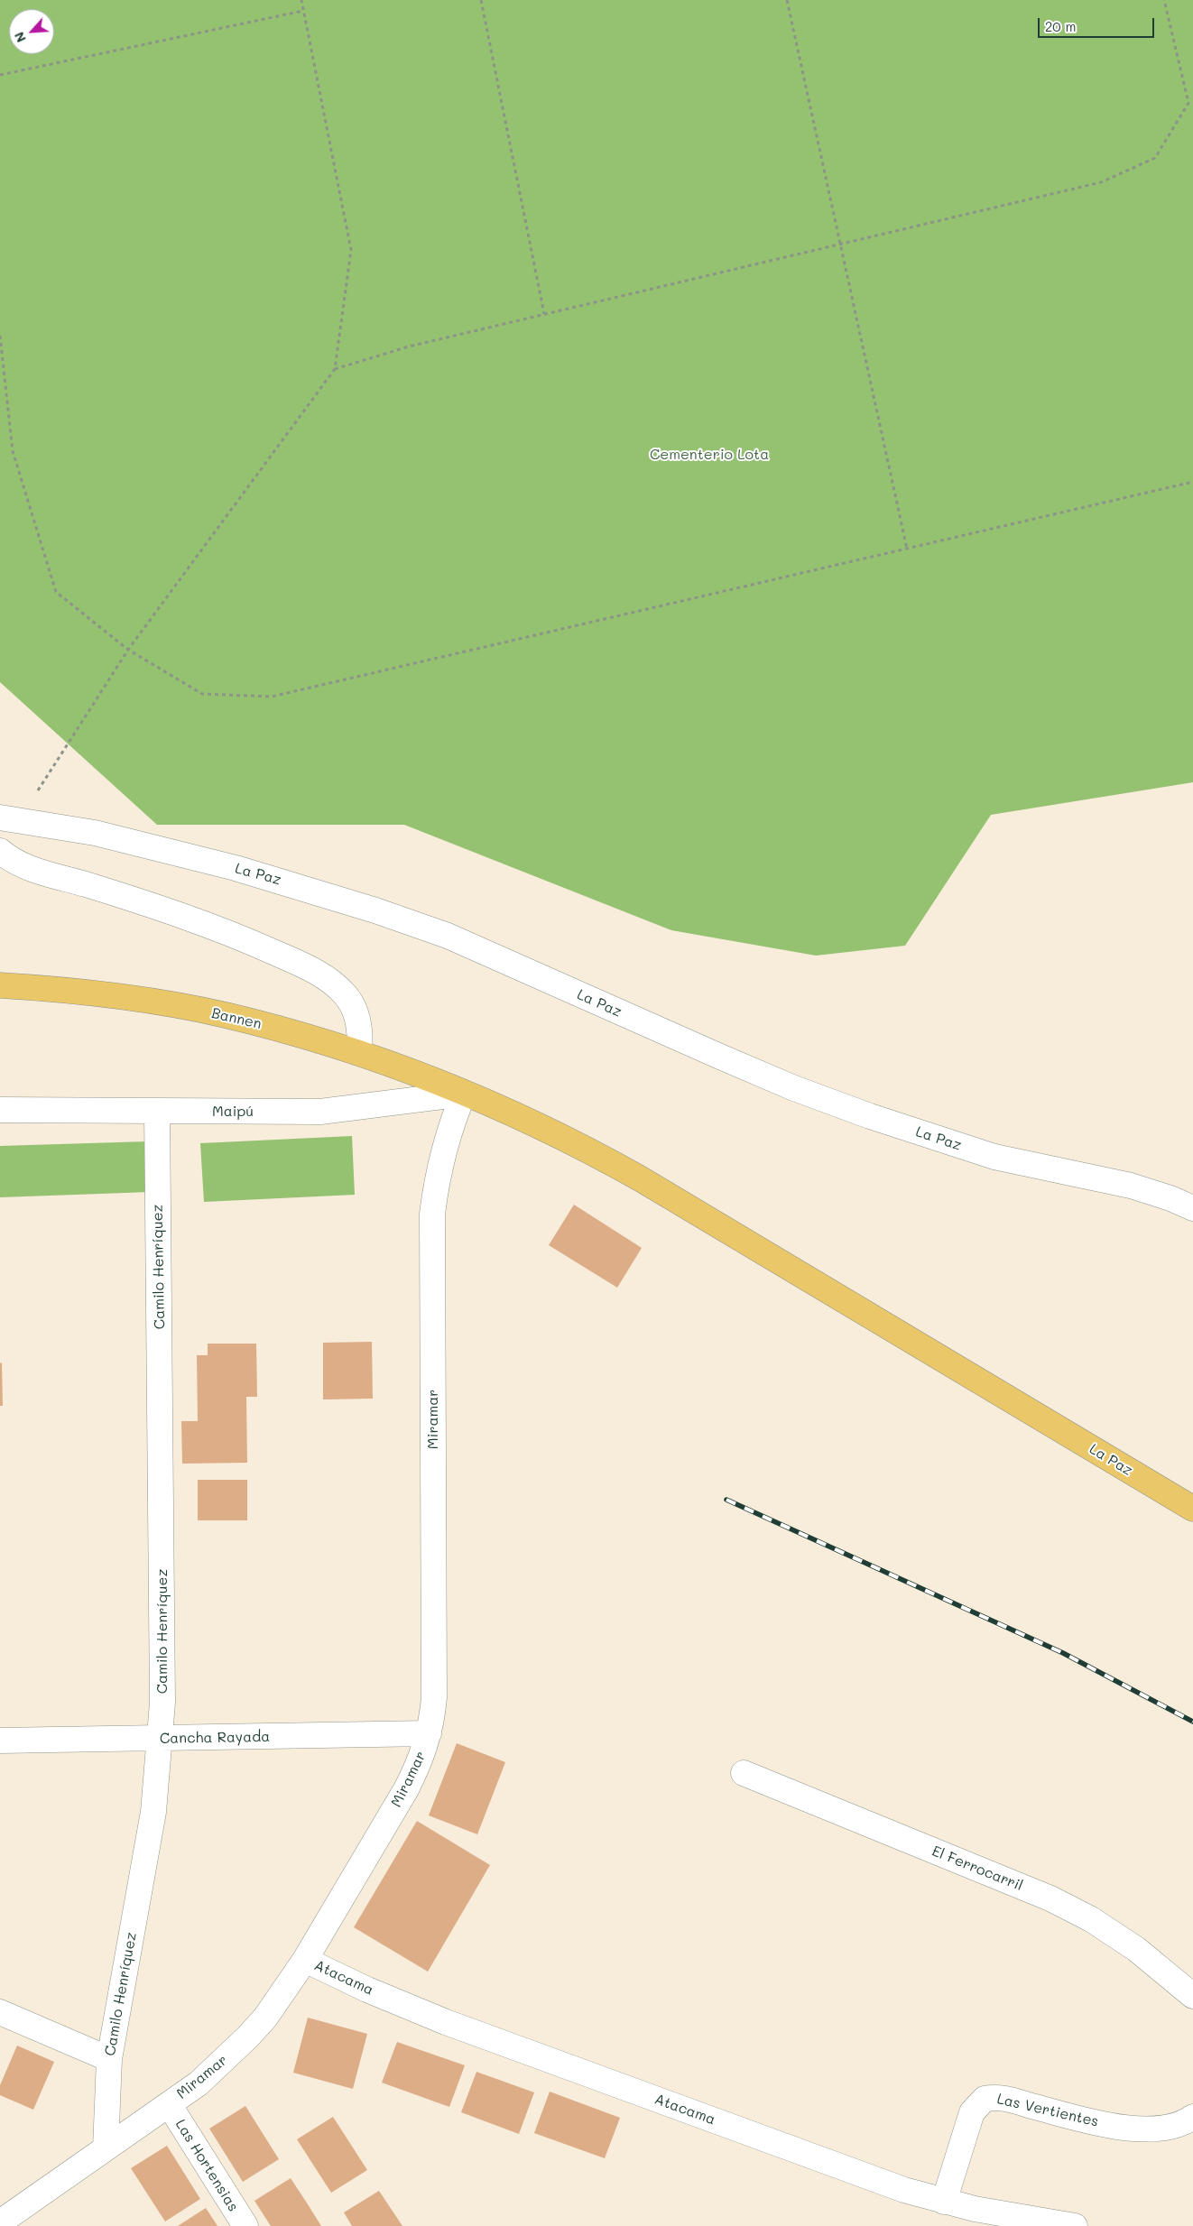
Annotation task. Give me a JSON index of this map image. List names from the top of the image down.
{
  "streets": {
    "main road": ["La Paz", "Bannen"],
    "street": [
      "Maipú",
      "Camilo Henríquez",
      "Miramar",
      "Cancha Rayada",
      "El Ferrocarril",
      "Atacama",
      "Las Vertientes",
      "Las Hortensias"
    ]
  },
  "crossings": [
    ["La Paz", "Bannen"],
    ["La Paz", "Maipú"],
    ["La Paz", "Miramar"],
    ["Bannen", "Maipú"],
    ["Bannen", "Miramar"],
    ["Maipú", "Camilo Henríquez"],
    ["Maipú", "Miramar"],
    ["Camilo Henríquez", "Miramar"],
    ["Camilo Henríquez", "Cancha Rayada"],
    ["Miramar", "Cancha Rayada"],
    ["Miramar", "Atacama"],
    ["Miramar", "Las Hortensias"],
    ["Atacama", "Las Vertientes"]
  ],
  "parks": ["Cementerio Lota"],
  "scale_bar": "20 m",
  "north": "bottom left"
}
